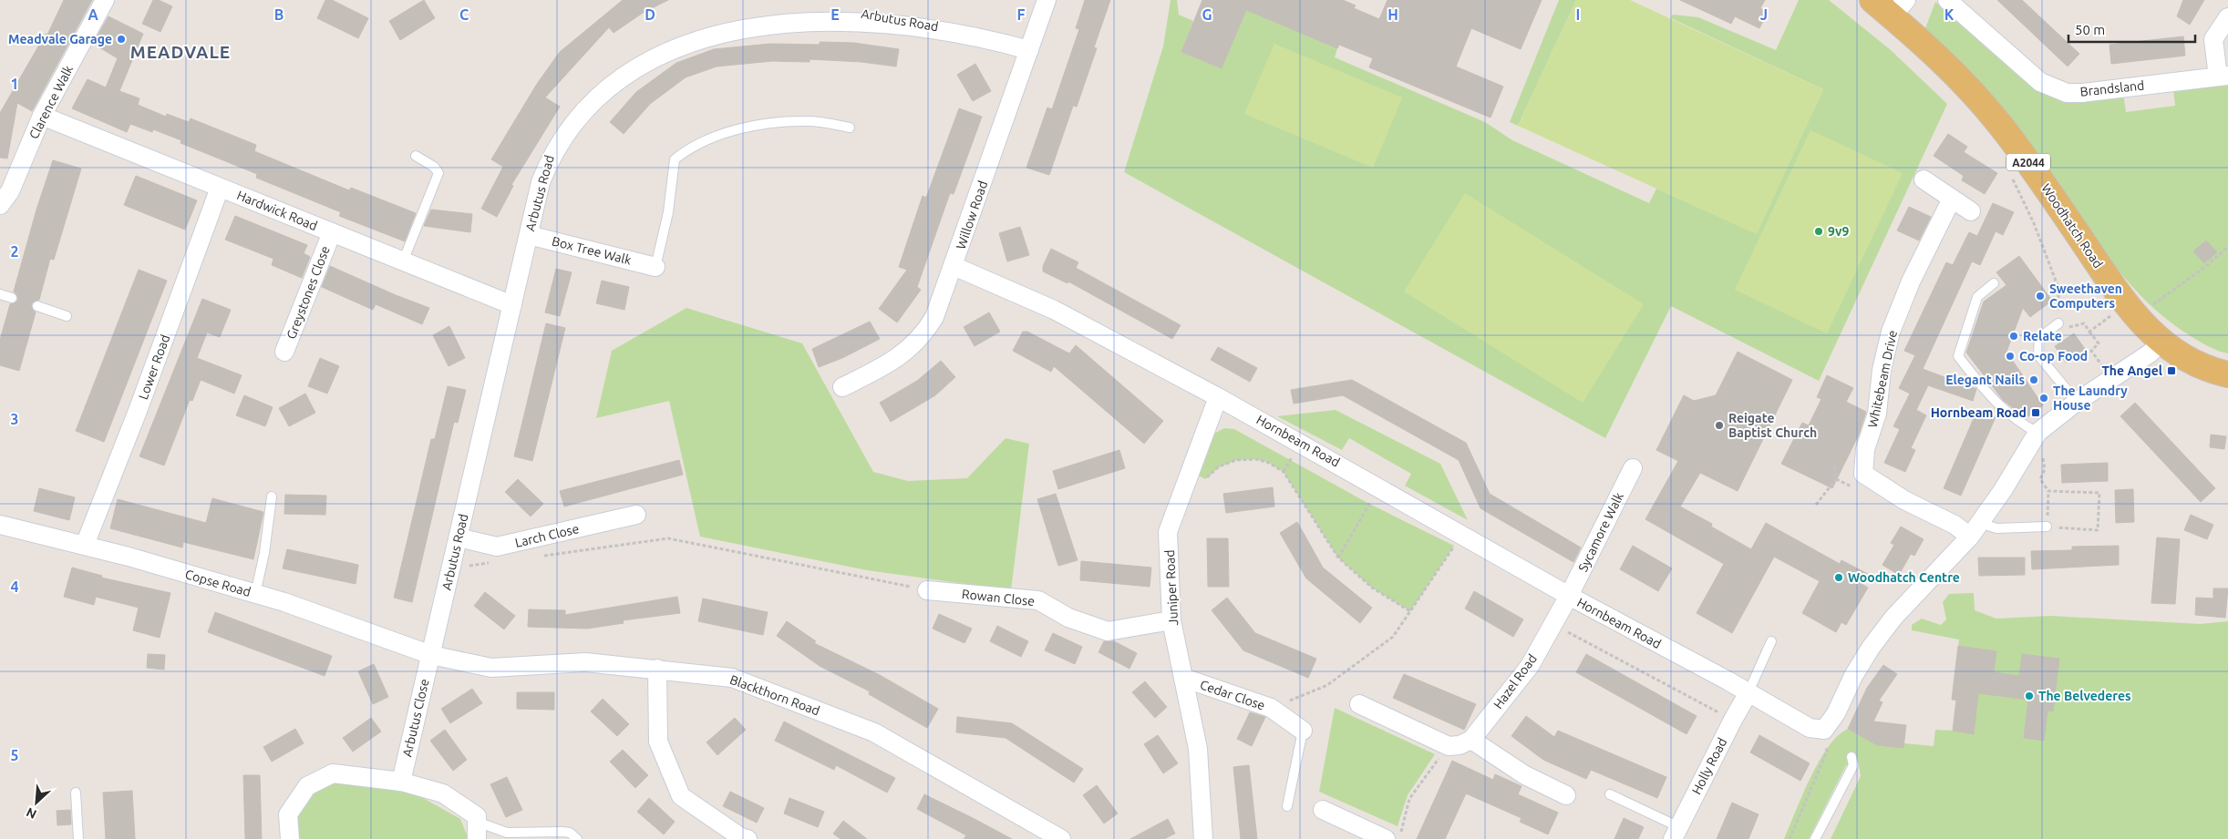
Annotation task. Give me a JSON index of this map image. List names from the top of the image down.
{
  "streets": {
    "main road": ["A2044", "Woodhatch Road"],
    "street": [
      "Arbutus Road",
      "Brandsland",
      "Clarence Walk",
      "Hardwick Road",
      "Willow Road",
      "Box Tree Walk",
      "Greystones Close",
      "Lower Road",
      "Whitebeam Drive",
      "Hornbeam Road",
      "Sycamore Walk",
      "Larch Close",
      "Copse Road",
      "Juniper Road",
      "Rowan Close",
      "Hazel Road",
      "Blackthorn Road",
      "Cedar Close",
      "Arbutus Close",
      "Holly Road"
    ]
  },
  "crossings": [
    ["Arbutus Road", "Hardwick Road"],
    ["Arbutus Road", "Willow Road"],
    ["Arbutus Road", "Box Tree Walk"],
    ["Arbutus Road", "Larch Close"],
    ["Arbutus Road", "Copse Road"],
    ["Arbutus Road", "Blackthorn Road"],
    ["Arbutus Road", "Arbutus Close"],
    ["Clarence Walk", "Hardwick Road"],
    ["Hardwick Road", "Greystones Close"],
    ["Hardwick Road", "Lower Road"],
    ["Willow Road", "Hornbeam Road"],
    ["Lower Road", "Copse Road"],
    ["Hornbeam Road", "Sycamore Walk"],
    ["Hornbeam Road", "Juniper Road"],
    ["Hornbeam Road", "Hazel Road"],
    ["Hornbeam Road", "Holly Road"],
    ["Sycamore Walk", "Hazel Road"],
    ["Copse Road", "Blackthorn Road"],
    ["Copse Road", "Arbutus Close"],
    ["Juniper Road", "Rowan Close"],
    ["Juniper Road", "Cedar Close"],
    ["Blackthorn Road", "Arbutus Close"]
  ],
  "districts": ["MEADVALE"],
  "places": {
    "other": [
      "Meadvale Garage",
      "9v9",
      "Sweethaven Computers",
      "Relate",
      "Co-op Food",
      "Elegant Nails",
      "The Laundry House",
      "Reigate Baptist Church",
      "Woodhatch Centre",
      "The Belvederes"
    ],
    "transit": ["The Angel", "Hornbeam Road"]
  },
  "scale_bar": "50 m",
  "north": "bottom left",
  "grid": {
    "columns": [
      "A",
      "B",
      "C",
      "D",
      "E",
      "F",
      "G",
      "H",
      "I",
      "J",
      "K"
    ],
    "rows": [
      "1",
      "2",
      "3",
      "4",
      "5"
    ]
  }
}
